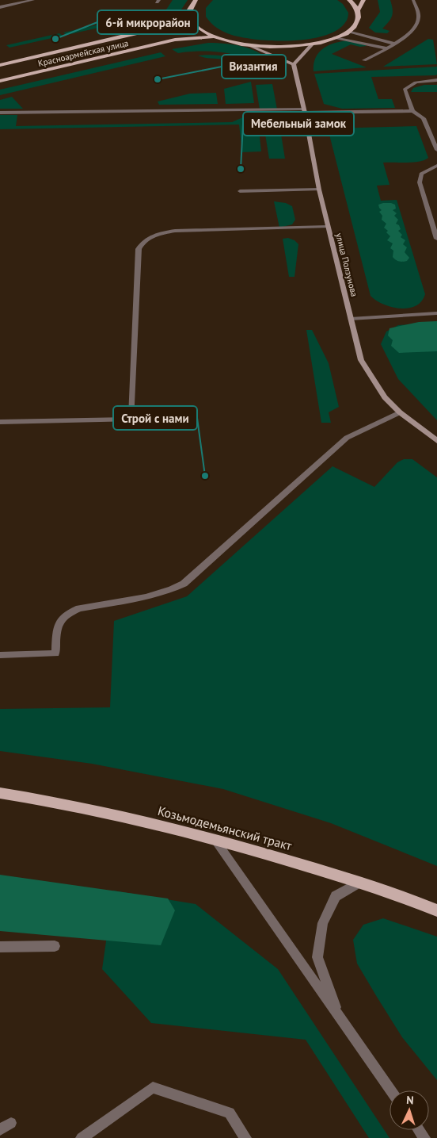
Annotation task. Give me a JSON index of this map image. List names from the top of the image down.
{
  "streets": {
    "main road": ["Красноармейская улица", "улица Ползунова", "Козьмодемьянский тракт"]
  },
  "places": [
    "6-й микрорайон",
    "Византия",
    "Мебельный замок",
    "Строй с нами"
  ],
  "north": "top"
}
